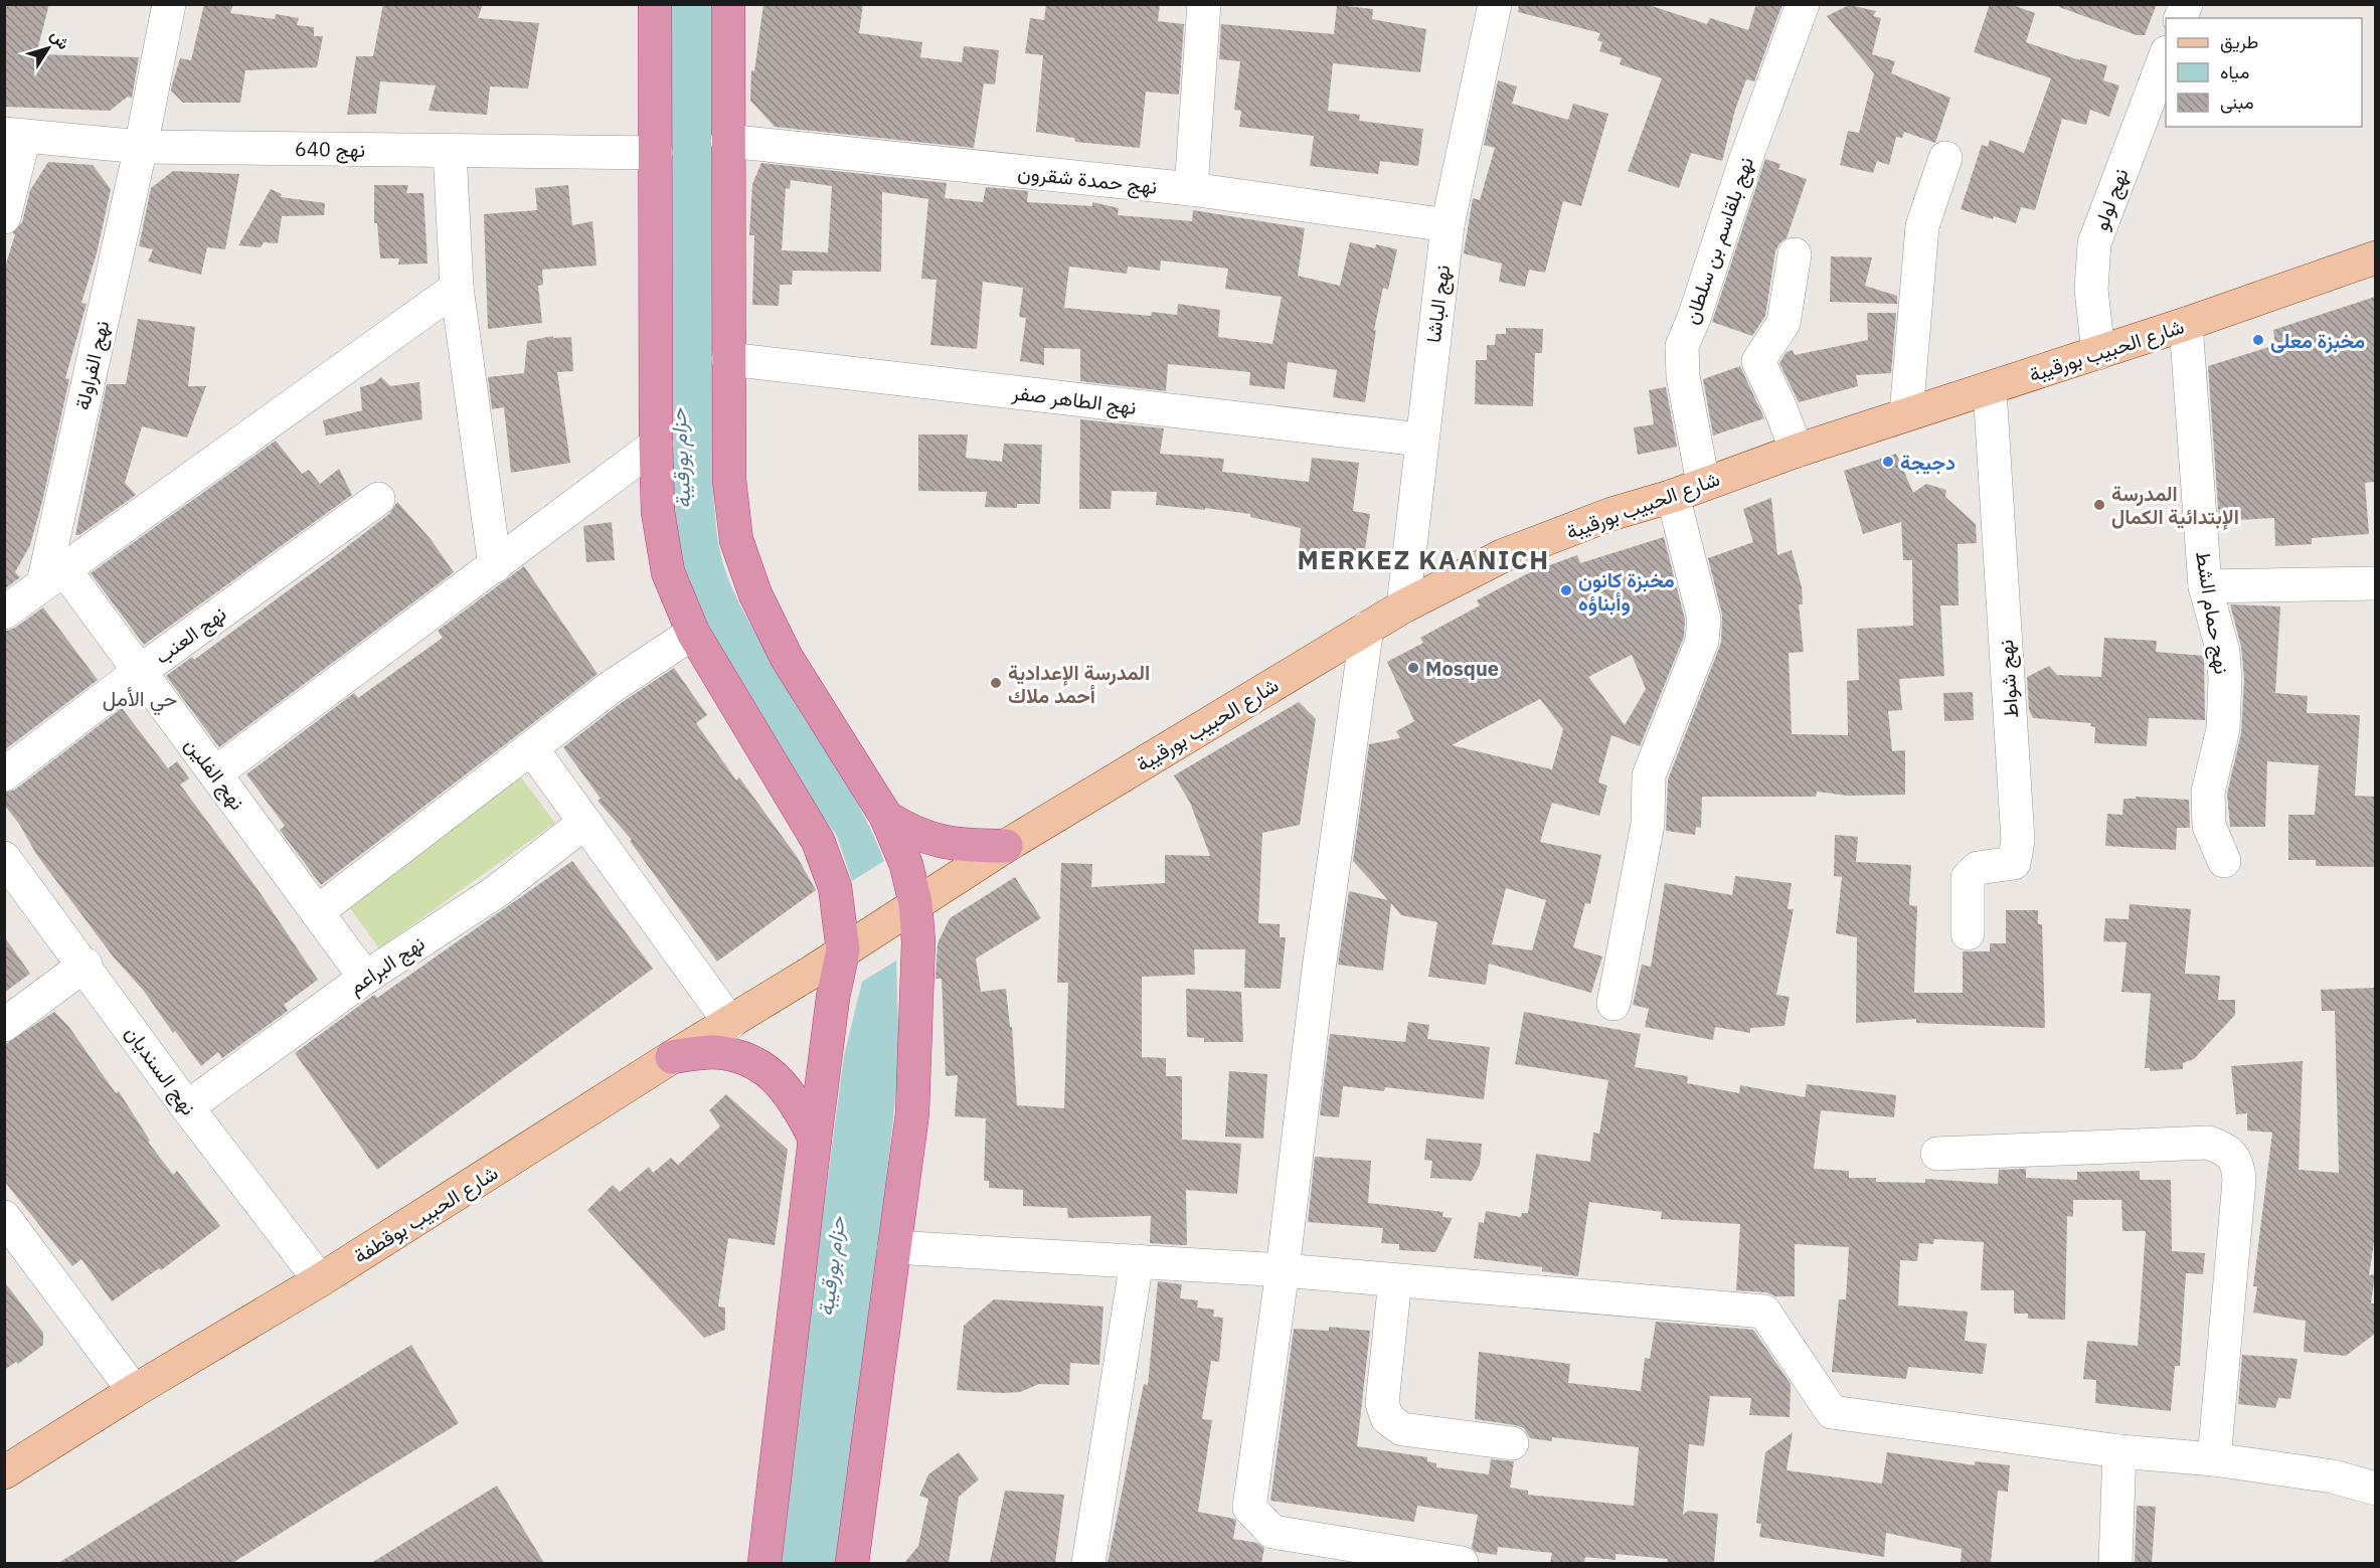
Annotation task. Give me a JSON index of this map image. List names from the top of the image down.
{
  "streets": {
    "main road": ["شارع الحبيب بورقيبة", "شارع الحبيب بوقطفة"],
    "street": [
      "نهج 640",
      "نهج حمدة شقرون",
      "نهج لولو",
      "نهج بلقاسم بن سلطان",
      "نهج الباشا",
      "نهج الفراولة",
      "نهج الطاهر صفر",
      "نهج حمام الشط",
      "نهج العنب",
      "نهج شواط",
      "نهج الفلين",
      "نهج البراعم",
      "نهج السنديان"
    ]
  },
  "crossings": [
    ["نهج 640", "نهج الفراولة"],
    ["نهج حمدة شقرون", "نهج الباشا"],
    ["نهج لولو", "شارع الحبيب بورقيبة"],
    ["نهج بلقاسم بن سلطان", "شارع الحبيب بورقيبة"],
    ["نهج الباشا", "شارع الحبيب بورقيبة"],
    ["نهج الباشا", "نهج الطاهر صفر"],
    ["شارع الحبيب بورقيبة", "نهج حمام الشط"],
    ["شارع الحبيب بورقيبة", "نهج شواط"],
    ["شارع الحبيب بورقيبة", "شارع الحبيب بوقطفة"],
    ["نهج الفراولة", "نهج الفلين"],
    ["نهج العنب", "نهج الفلين"],
    ["نهج الفلين", "نهج البراعم"],
    ["نهج البراعم", "نهج السنديان"],
    ["نهج السنديان", "شارع الحبيب بوقطفة"]
  ],
  "districts": ["MERKEZ KAANICH", "حي الأمل"],
  "water": ["حزام بورقيبة"],
  "places": [
    "مخبزة معلى",
    "دجيجة",
    "المدرسة الإبتدائية الكمال",
    "مخبزة كانون وأبناؤه",
    "Mosque",
    "المدرسة الإعدادية أحمد ملاك"
  ],
  "legend": ["طريق", "مياه", "مبنى"],
  "north": "top right"
}
